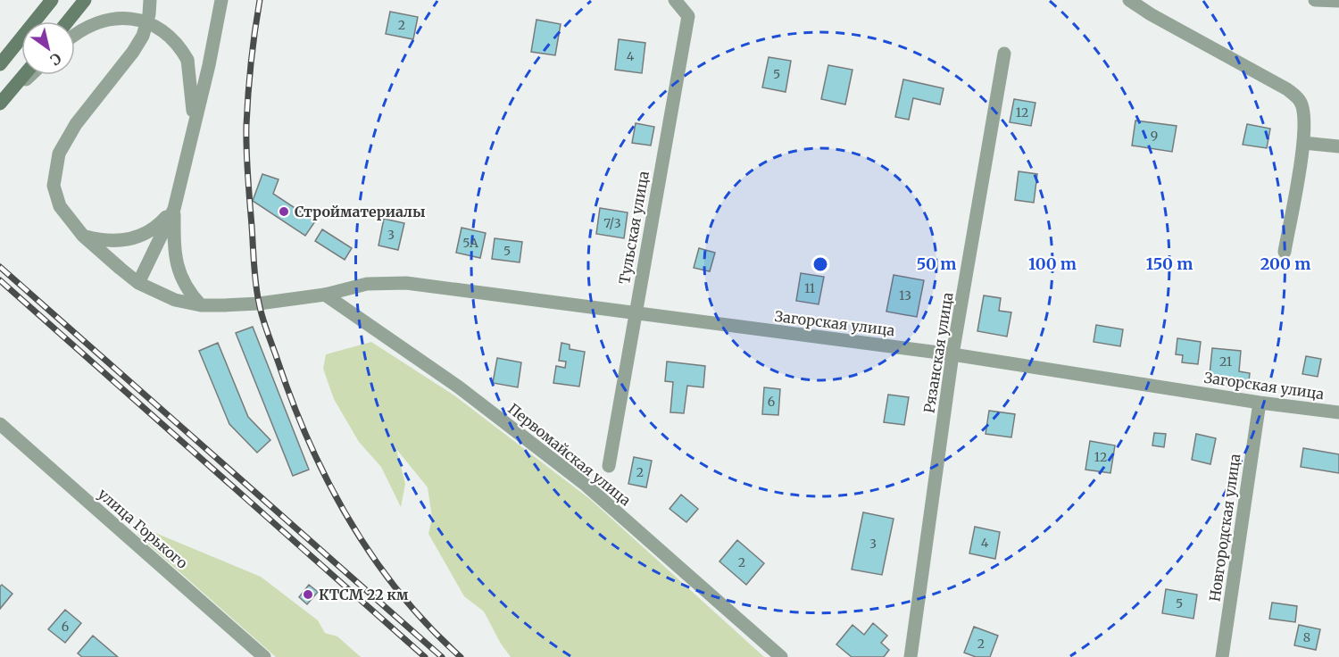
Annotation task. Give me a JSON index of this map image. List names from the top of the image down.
{
  "streets": {
    "street": [
      "Тульская улица",
      "Загорская улица",
      "Рязанская улица",
      "Первомайская улица",
      "Новгородская улица",
      "улица Горького"
    ]
  },
  "crossings": [
    ["Тульская улица", "Загорская улица"],
    ["Загорская улица", "Рязанская улица"],
    ["Загорская улица", "Первомайская улица"],
    ["Загорская улица", "Новгородская улица"]
  ],
  "places": ["Стройматериалы", "КТСМ 22 км"],
  "house_numbers": [
    "2",
    "4",
    "5",
    "12",
    "9",
    "7/3",
    "3",
    "5А",
    "5",
    "11",
    "13",
    "21",
    "6",
    "12",
    "2",
    "4",
    "3",
    "2",
    "5",
    "6",
    "8",
    "2"
  ],
  "north": "bottom right",
  "rings": [
    "50 m",
    "100 m",
    "150 m",
    "200 m"
  ]
}
